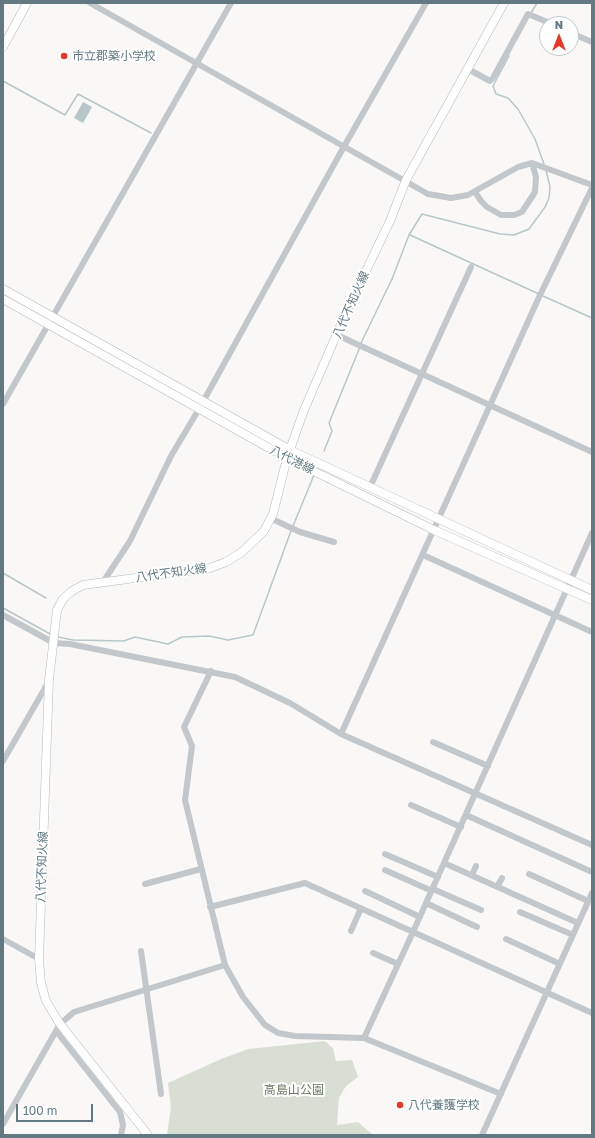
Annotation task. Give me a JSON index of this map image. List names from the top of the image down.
{
  "streets": {
    "main road": ["八代不知火線", "八代港線"]
  },
  "crossings": [
    ["八代不知火線", "八代港線"]
  ],
  "parks": ["高島山公園"],
  "places": ["市立郡築小学校", "八代養護学校"],
  "scale_bar": "100 m",
  "north": "top"
}
